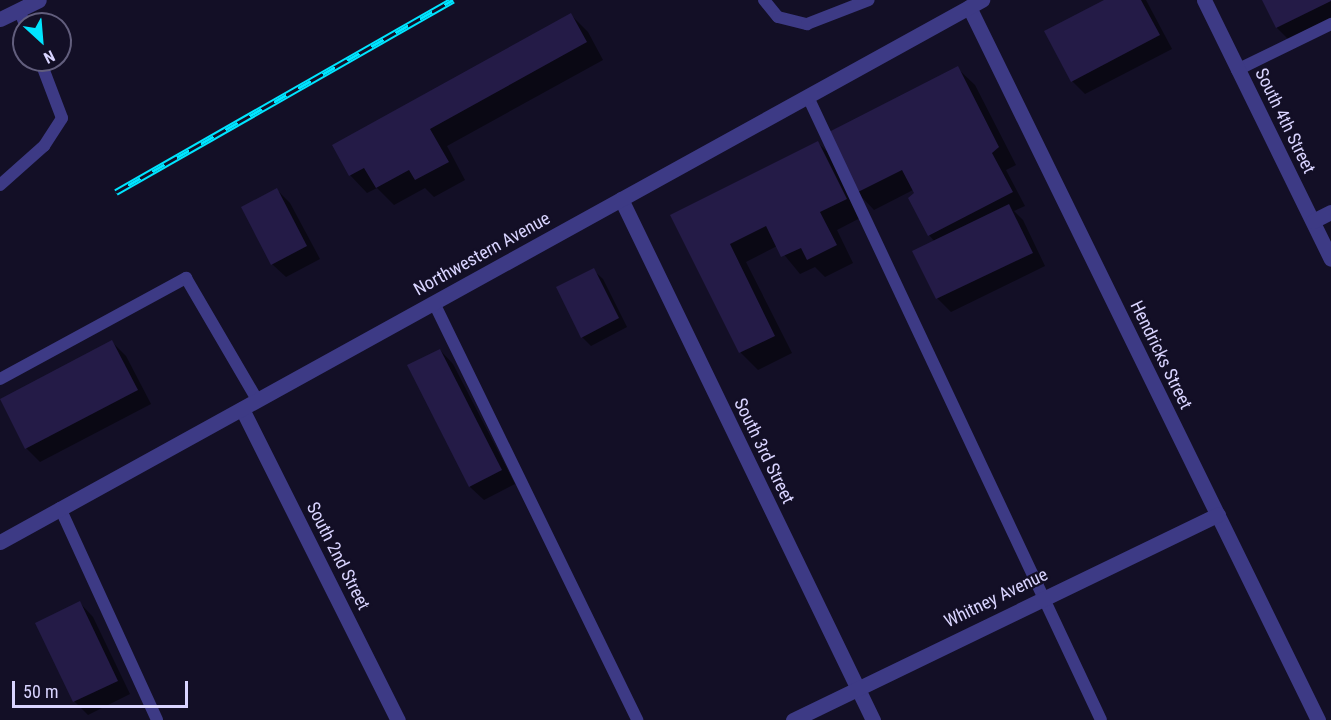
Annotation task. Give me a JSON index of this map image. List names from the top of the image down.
{
  "streets": {
    "street": [
      "South 4th Street",
      "Northwestern Avenue",
      "Hendricks Street",
      "South 3rd Street",
      "South 2nd Street",
      "Whitney Avenue"
    ]
  },
  "crossings": [
    ["Northwestern Avenue", "Hendricks Street"],
    ["Northwestern Avenue", "South 3rd Street"],
    ["Northwestern Avenue", "South 2nd Street"],
    ["Hendricks Street", "Whitney Avenue"],
    ["South 3rd Street", "Whitney Avenue"]
  ],
  "scale_bar": "50 m",
  "north": "bottom right"
}
